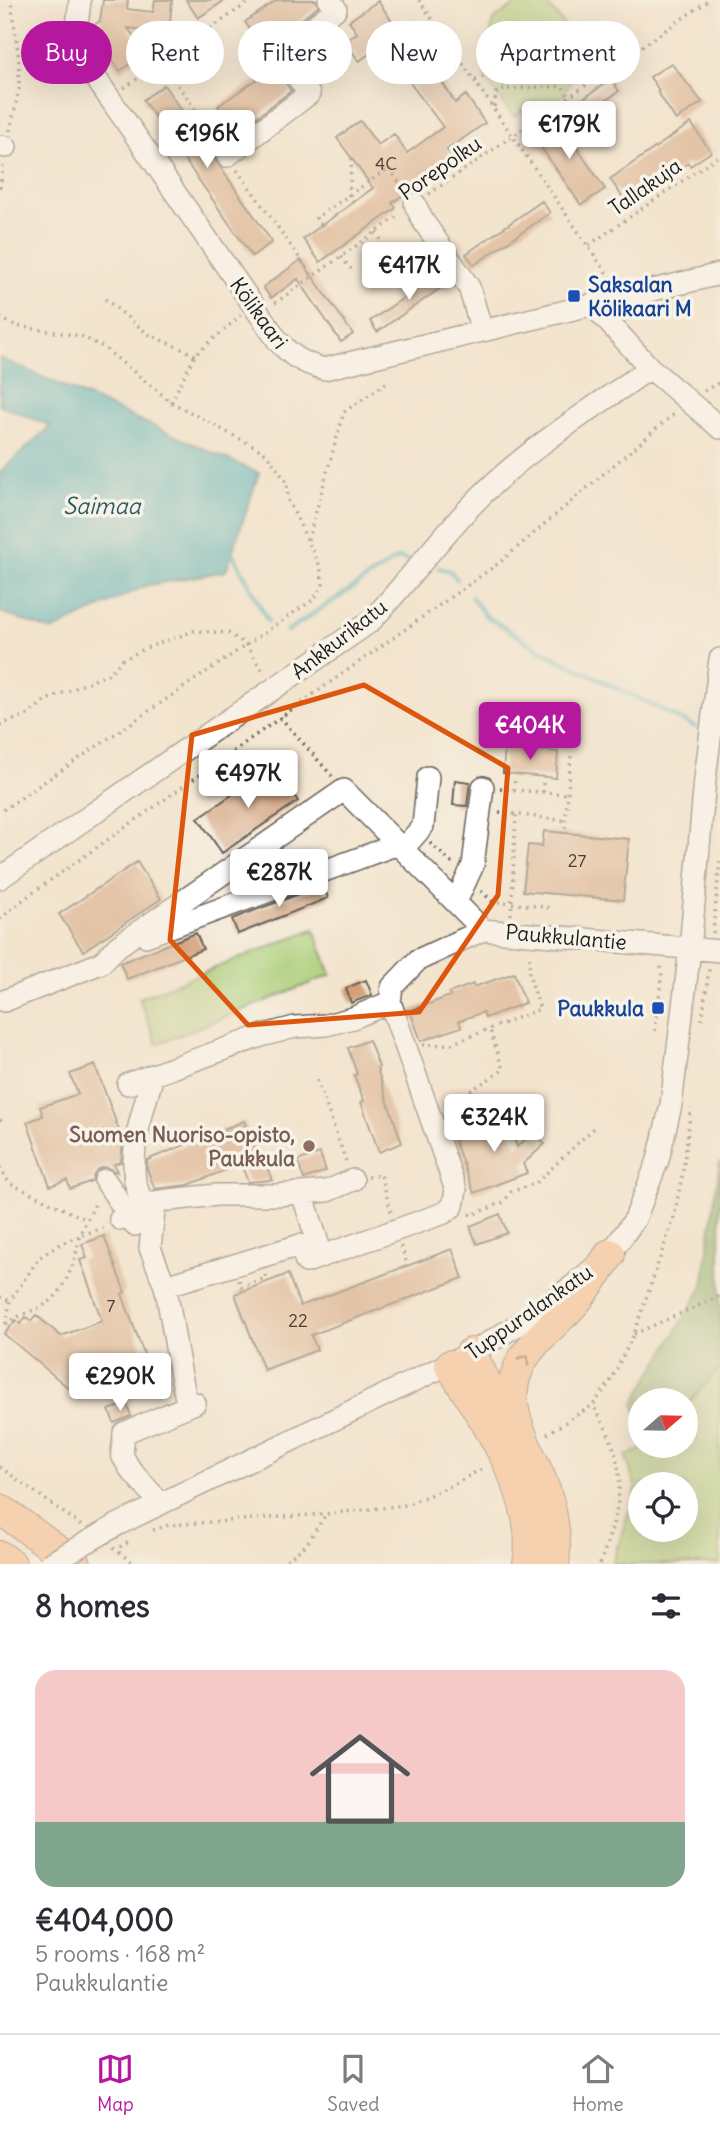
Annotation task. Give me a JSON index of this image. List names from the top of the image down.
{
  "streets": {
    "street": [
      "Kölikaari",
      "Ankkurikatu",
      "Paukkulantie",
      "Tuppuralankatu"
    ],
    "path": ["Porepolku", "Tallakuja"]
  },
  "crossings": [
    ["Porepolku", "Kölikaari"],
    ["Paukkulantie", "Tuppuralankatu"]
  ],
  "water": ["Saimaa"],
  "places": {
    "transit": ["Saksalan Kölikaari M", "Paukkula"],
    "other": ["Suomen Nuoriso-opisto, Paukkula"]
  },
  "house_numbers": [
    "4C",
    "27",
    "7",
    "22"
  ],
  "north": "right",
  "page": {
    "chip": [
      "Buy",
      "Rent",
      "Filters",
      "New",
      "Apartment"
    ],
    "price": [
      "€179K",
      "€196K",
      "€417K",
      "€404K",
      "€497K",
      "€287K",
      "€324K",
      "€290K"
    ],
    "heading": "8 homes",
    "list": [
      {
        "name": "€404,000",
        "note": "5 rooms · 168 m² · Paukkulantie"
      }
    ],
    "tabs": ["Map", "Saved", "Home"]
  }
}
